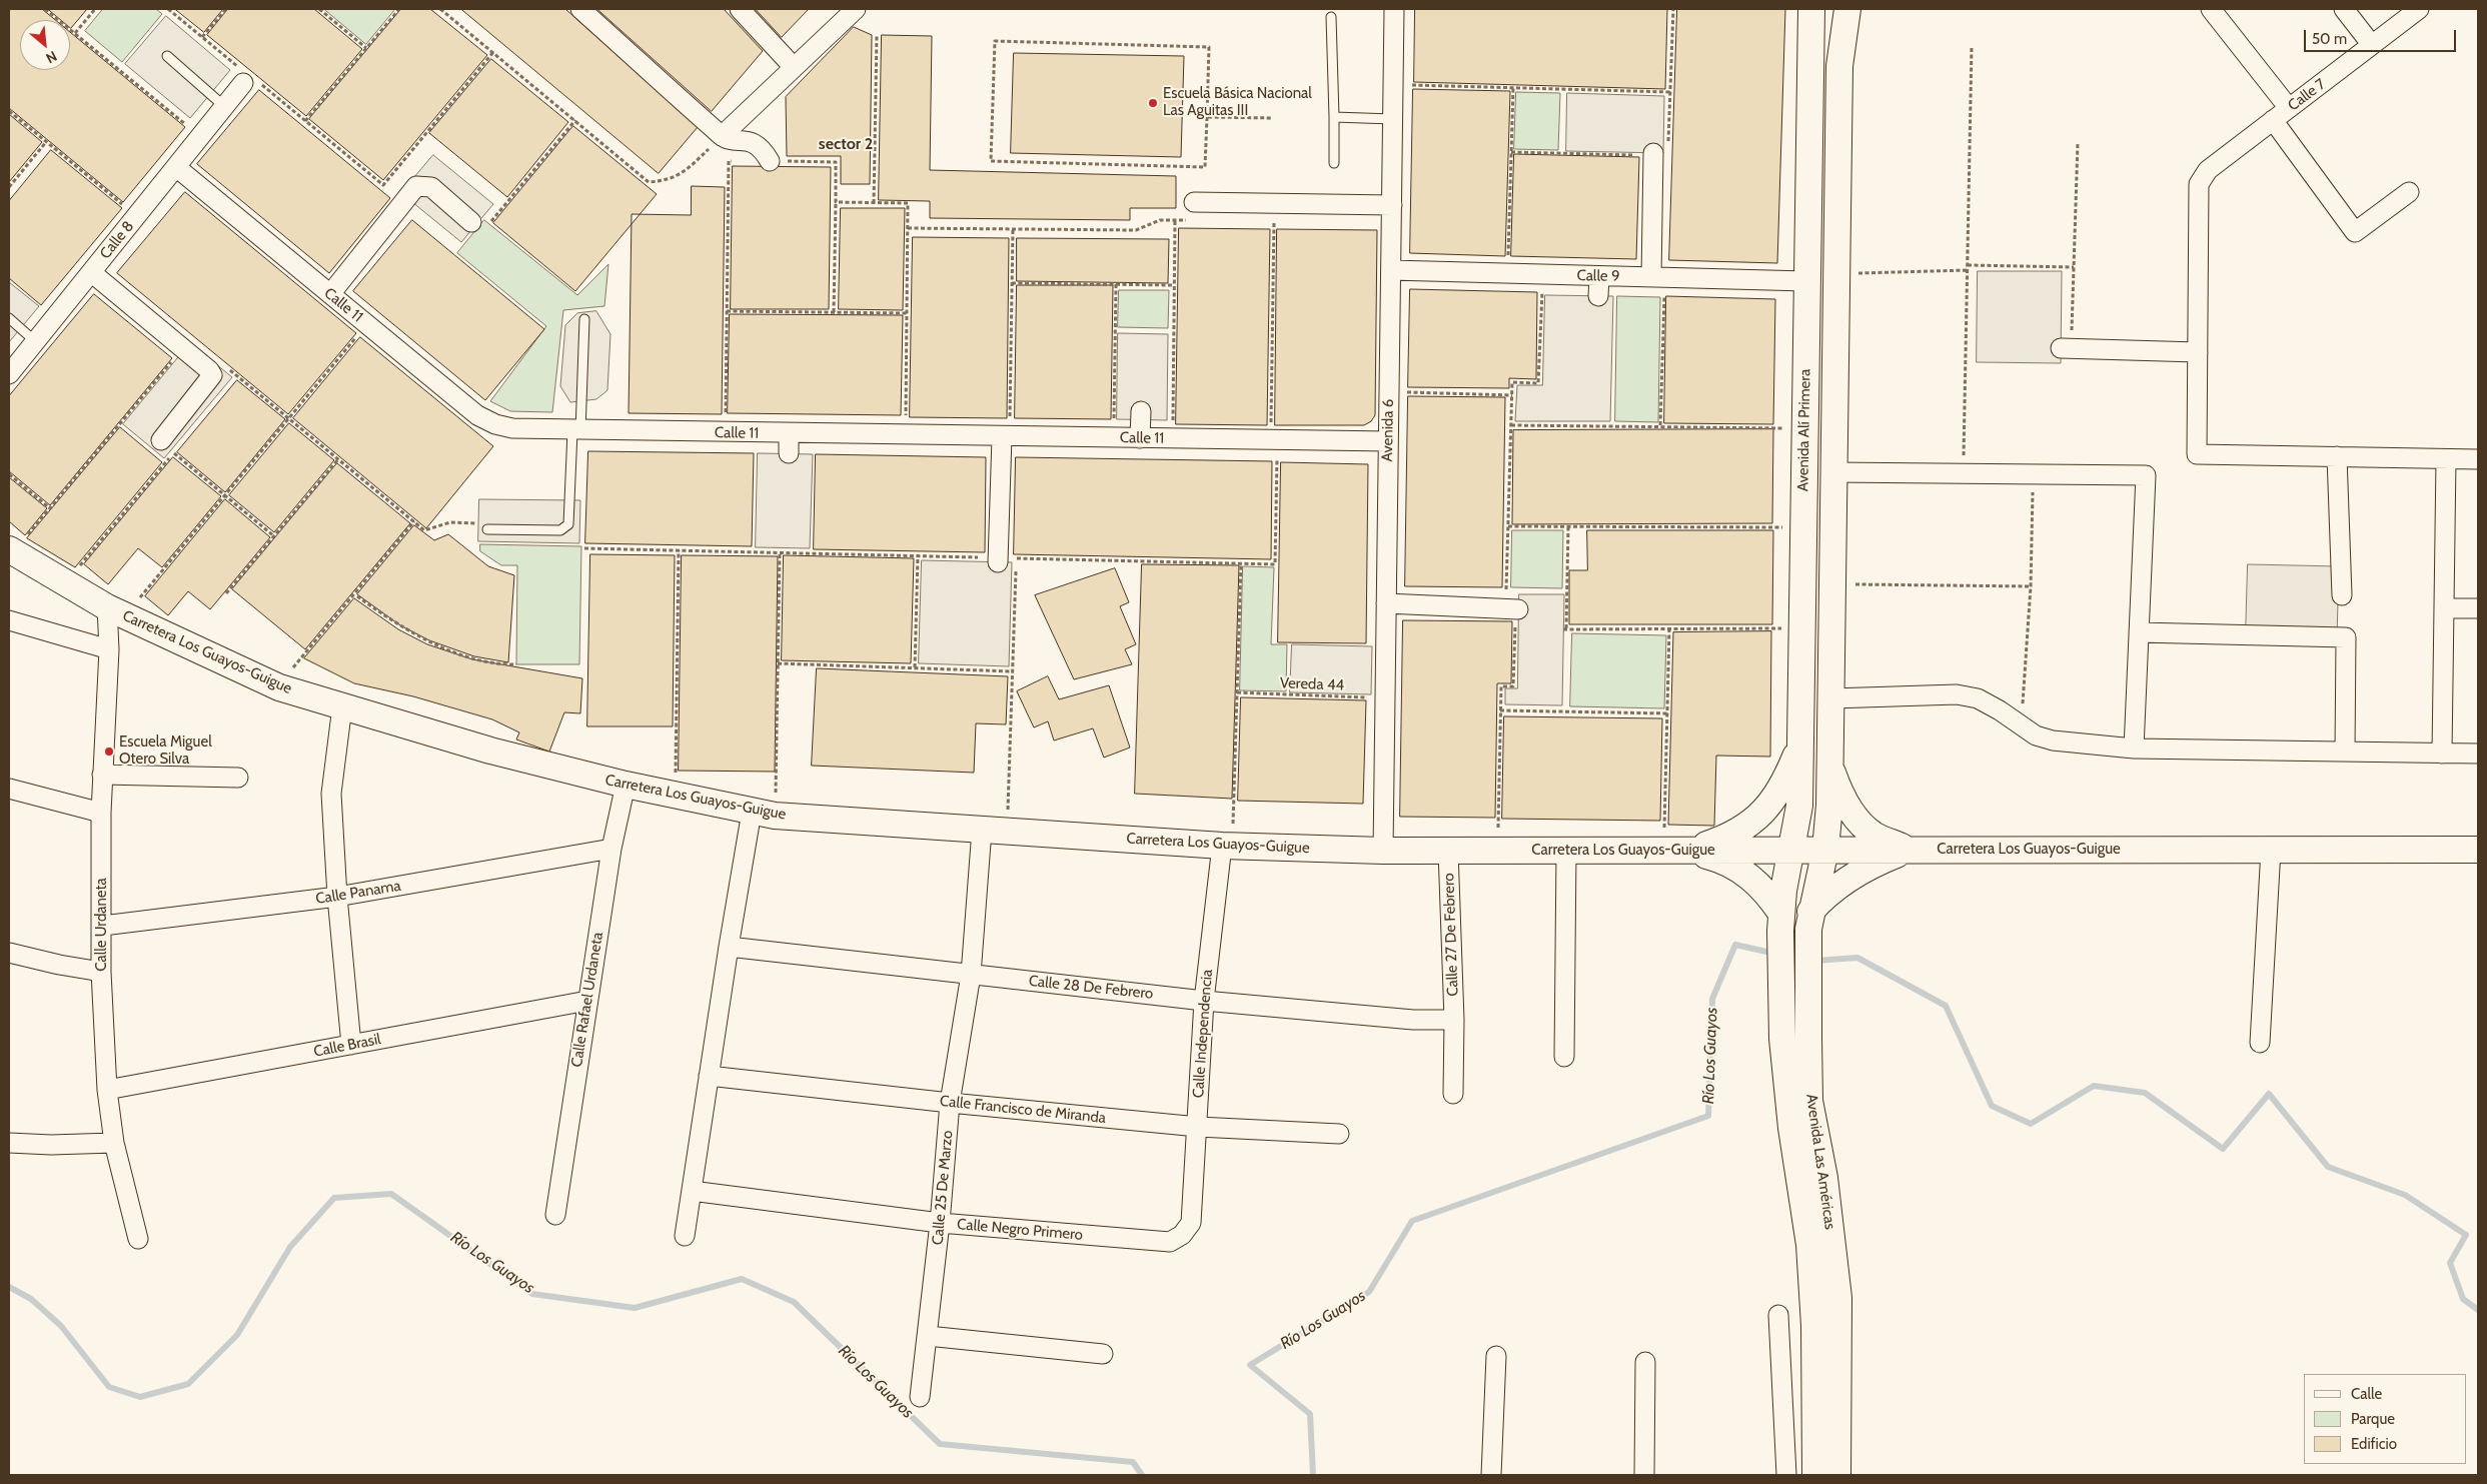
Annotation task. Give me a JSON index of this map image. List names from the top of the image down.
{
  "streets": {
    "main road": ["Avenida Alí Primera", "Carretera Los Guayos-Guigue", "Avenida Las Américas"],
    "street": [
      "Calle 7",
      "Calle 8",
      "Calle 9",
      "Calle 11",
      "Avenida 6",
      "Calle Panama",
      "Calle Urdaneta",
      "Calle 27 De Febrero",
      "Calle 28 De Febrero",
      "Calle Rafael Urdaneta",
      "Calle Independencia",
      "Calle Brasil",
      "Calle Francisco de Miranda",
      "Calle 25 De Marzo",
      "Calle Negro Primero"
    ],
    "path": ["Vereda 44"]
  },
  "crossings": [
    ["Calle 8", "Calle 11"],
    ["Calle 9", "Avenida 6"],
    ["Calle 9", "Avenida Alí Primera"],
    ["Calle 11", "Avenida 6"],
    ["Avenida 6", "Carretera Los Guayos-Guigue"],
    ["Avenida 6", "Vereda 44"],
    ["Avenida Alí Primera", "Carretera Los Guayos-Guigue"],
    ["Avenida Alí Primera", "Avenida Las Américas"],
    ["Carretera Los Guayos-Guigue", "Calle Urdaneta"],
    ["Carretera Los Guayos-Guigue", "Calle 27 De Febrero"],
    ["Carretera Los Guayos-Guigue", "Calle Rafael Urdaneta"],
    ["Carretera Los Guayos-Guigue", "Calle Independencia"],
    ["Carretera Los Guayos-Guigue", "Avenida Las Américas"],
    ["Carretera Los Guayos-Guigue", "Calle 25 De Marzo"],
    ["Calle Panama", "Calle Urdaneta"],
    ["Calle Panama", "Calle Rafael Urdaneta"],
    ["Calle Urdaneta", "Calle Brasil"],
    ["Calle 27 De Febrero", "Calle 28 De Febrero"],
    ["Calle 28 De Febrero", "Calle Independencia"],
    ["Calle 28 De Febrero", "Calle 25 De Marzo"],
    ["Calle Rafael Urdaneta", "Calle Brasil"],
    ["Calle Independencia", "Calle Francisco de Miranda"],
    ["Calle Independencia", "Calle Negro Primero"],
    ["Calle Francisco de Miranda", "Calle 25 De Marzo"],
    ["Calle 25 De Marzo", "Calle Negro Primero"]
  ],
  "districts": ["sector 2"],
  "water": ["Río Los Guayos"],
  "places": ["Escuela Básica Nacional Las Aguitas III", "Escuela Miguel Otero Silva"],
  "legend": ["Calle", "Parque", "Edificio"],
  "scale_bar": "50 m",
  "north": "bottom right"
}
